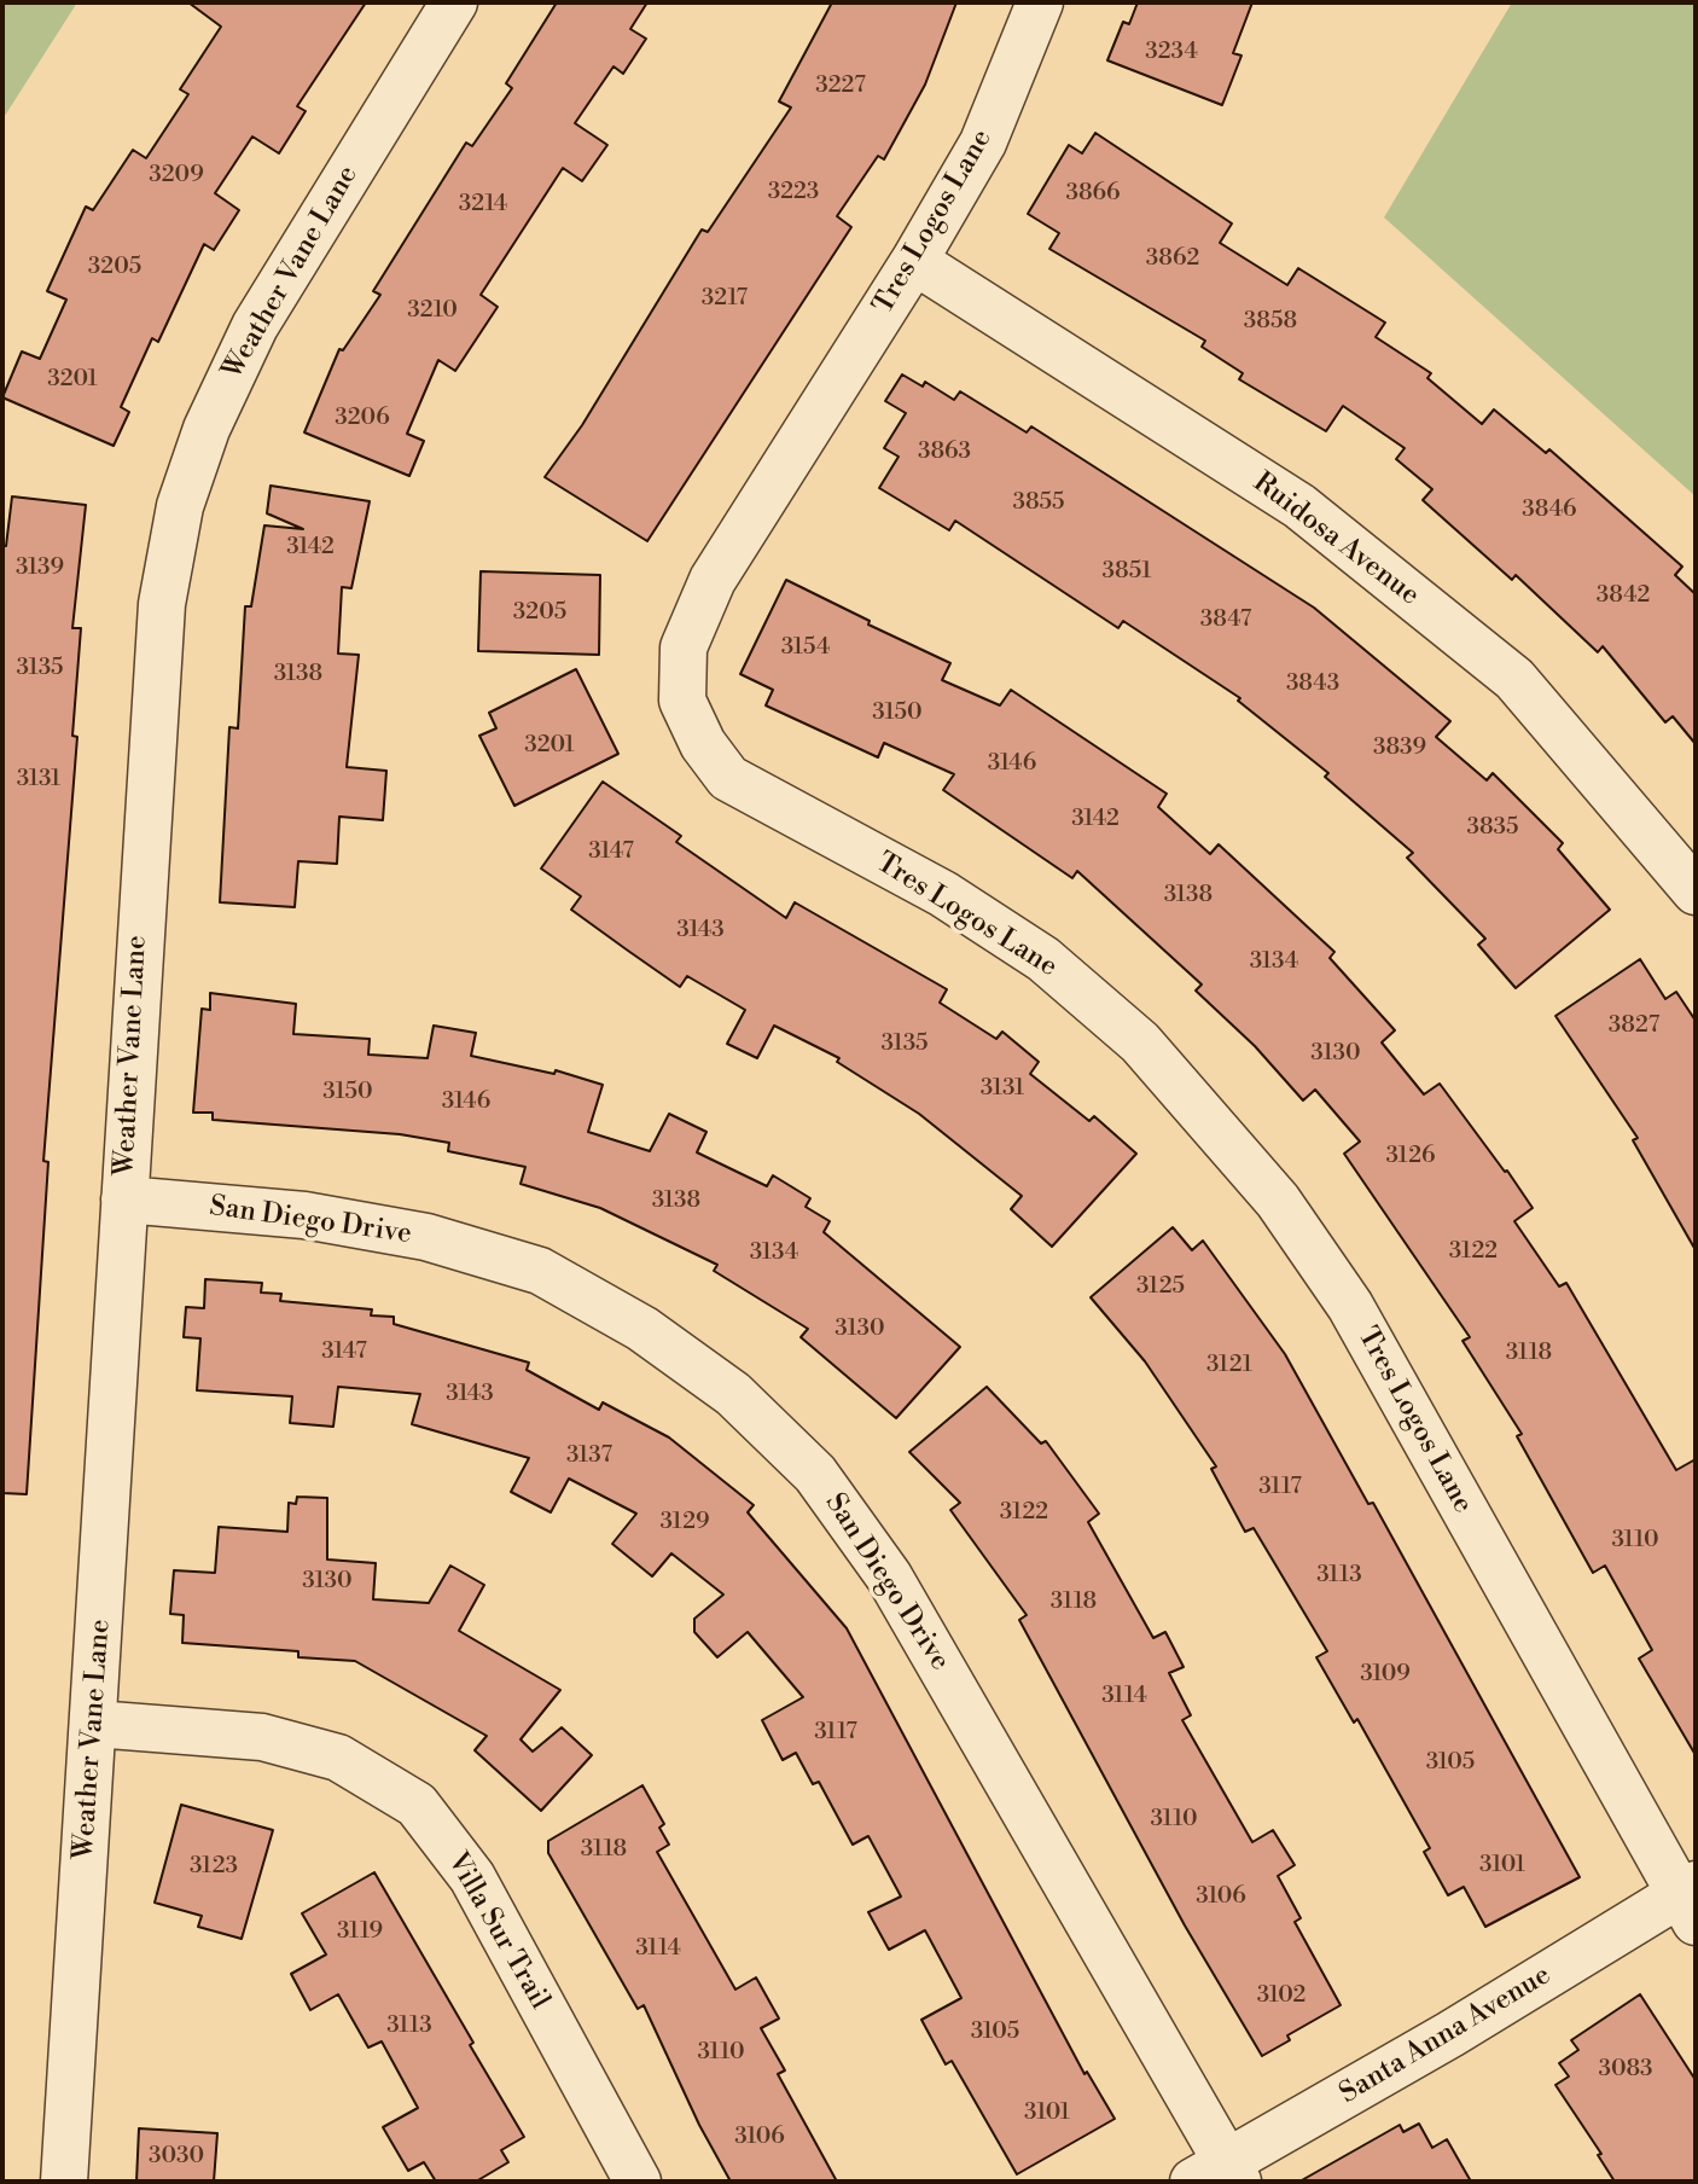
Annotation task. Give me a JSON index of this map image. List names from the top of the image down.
{
  "streets": {
    "street": [
      "Tres Logos Lane",
      "Weather Vane Lane",
      "Ruidosa Avenue",
      "San Diego Drive",
      "Villa Sur Trail",
      "Santa Anna Avenue"
    ]
  },
  "crossings": [
    ["Tres Logos Lane", "Ruidosa Avenue"],
    ["Tres Logos Lane", "Santa Anna Avenue"],
    ["Weather Vane Lane", "San Diego Drive"],
    ["Weather Vane Lane", "Villa Sur Trail"],
    ["San Diego Drive", "Santa Anna Avenue"]
  ],
  "house_numbers": [
    "3234",
    "3227",
    "3209",
    "3223",
    "3866",
    "3214",
    "3862",
    "3205",
    "3217",
    "3210",
    "3858",
    "3201",
    "3206",
    "3863",
    "3855",
    "3846",
    "3142",
    "3139",
    "3851",
    "3842",
    "3205",
    "3847",
    "3154",
    "3135",
    "3138",
    "3843",
    "3150",
    "3201",
    "3839",
    "3146",
    "3131",
    "3142",
    "3835",
    "3147",
    "3138",
    "3143",
    "3134",
    "3827",
    "3135",
    "3130",
    "3131",
    "3150",
    "3146",
    "3126",
    "3138",
    "3122",
    "3134",
    "3125",
    "3130",
    "3147",
    "3118",
    "3121",
    "3143",
    "3137",
    "3117",
    "3122",
    "3129",
    "3110",
    "3113",
    "3130",
    "3118",
    "3109",
    "3114",
    "3117",
    "3105",
    "3110",
    "3118",
    "3101",
    "3123",
    "3106",
    "3119",
    "3114",
    "3102",
    "3113",
    "3105",
    "3110",
    "3083",
    "3101",
    "3106",
    "3030"
  ]
}
